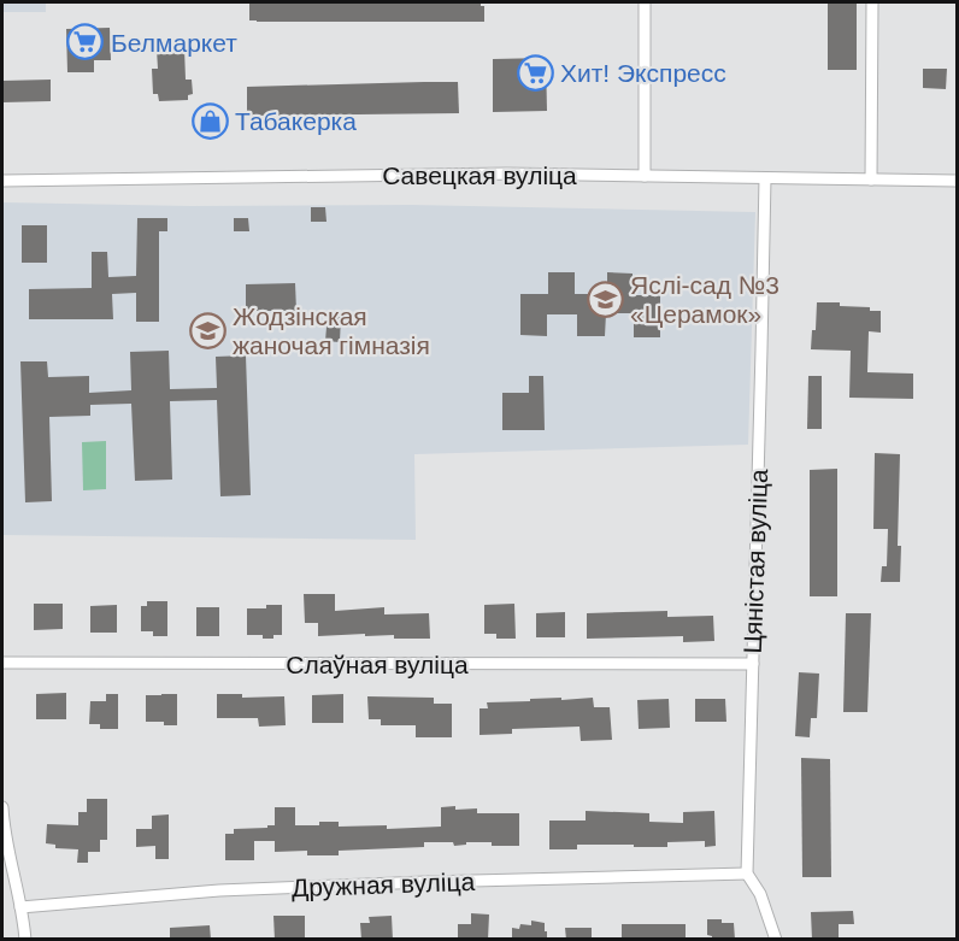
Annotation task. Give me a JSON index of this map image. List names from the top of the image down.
{
  "streets": {
    "street": [
      "Савецкая вуліца",
      "Цяністая вуліца",
      "Слаўная вуліца",
      "Дружная вуліца"
    ]
  },
  "crossings": [
    ["Савецкая вуліца", "Цяністая вуліца"],
    ["Цяністая вуліца", "Слаўная вуліца"],
    ["Цяністая вуліца", "Дружная вуліца"]
  ],
  "places": {
    "supermarket": ["Белмаркет", "Хит! Экспресс"],
    "shop": ["Табакерка"],
    "school or university": ["Яслі-сад №3 «Церамок»", "Жодзінская жаночая гімназія"]
  }
}
